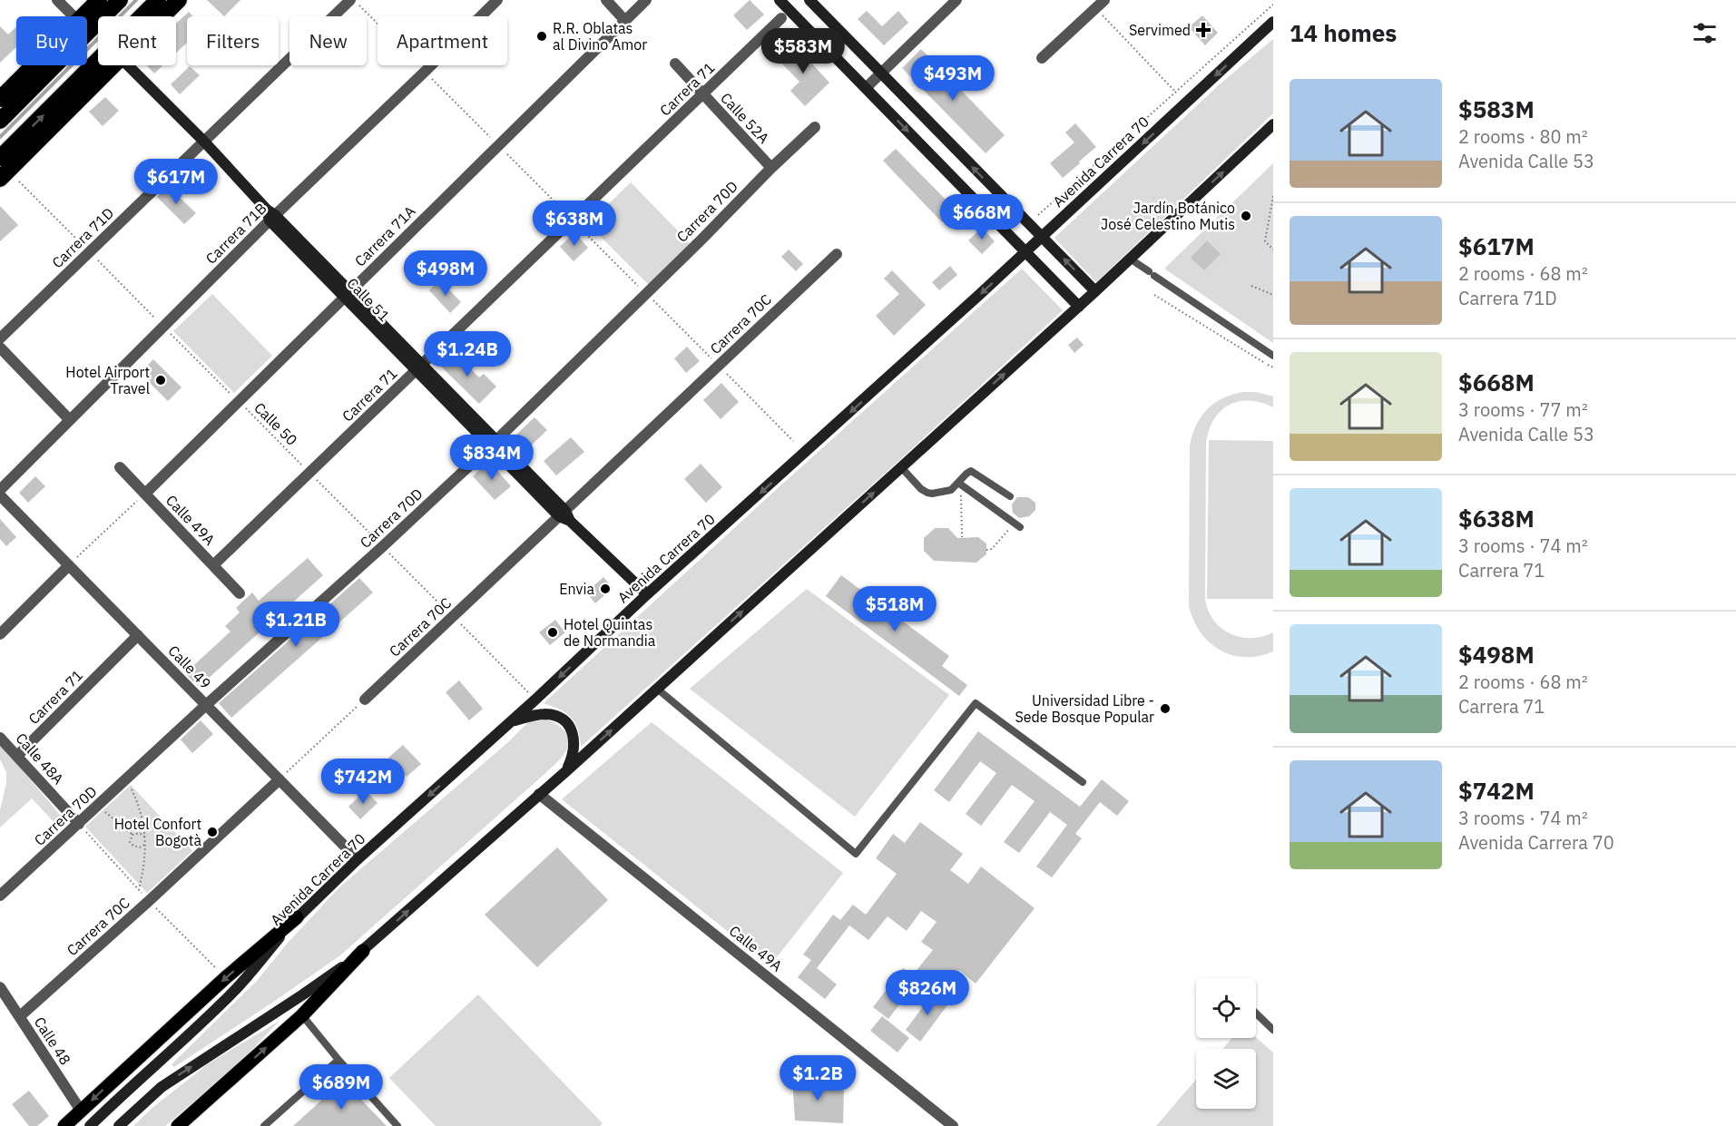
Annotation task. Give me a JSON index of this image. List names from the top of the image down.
{
  "streets": {
    "main road": ["Avenida Carrera 70", "Calle 51"],
    "street": [
      "Carrera 71",
      "Calle 52A",
      "Carrera 70D",
      "Carrera 71B",
      "Carrera 71A",
      "Carrera 71D",
      "Carrera 70C",
      "Calle 49A",
      "Calle 49",
      "Calle 48A",
      "Calle 48"
    ],
    "path": ["Calle 50"]
  },
  "crossings": [
    ["Carrera 71", "Calle 52A"],
    ["Carrera 71", "Calle 51"],
    ["Carrera 71", "Calle 50"],
    ["Carrera 71", "Calle 49A"],
    ["Carrera 71", "Calle 49"],
    ["Carrera 71", "Calle 48A"],
    ["Calle 52A", "Carrera 70D"],
    ["Avenida Carrera 70", "Calle 51"],
    ["Avenida Carrera 70", "Calle 49"],
    ["Carrera 70D", "Calle 51"],
    ["Carrera 70D", "Calle 50"],
    ["Carrera 70D", "Calle 49"],
    ["Carrera 70D", "Calle 48A"],
    ["Carrera 71B", "Calle 51"],
    ["Carrera 71B", "Calle 50"],
    ["Carrera 71A", "Calle 51"],
    ["Carrera 71A", "Calle 50"],
    ["Carrera 71A", "Calle 49A"],
    ["Carrera 71D", "Calle 51"],
    ["Carrera 71D", "Calle 50"],
    ["Calle 51", "Carrera 70C"],
    ["Carrera 70C", "Calle 50"],
    ["Carrera 70C", "Calle 49"],
    ["Carrera 70C", "Calle 48"]
  ],
  "places": {
    "health": ["Servimed"],
    "other": [
      "R.R. Oblatas al Divino Amor",
      "Jardín Botánico José Celestino Mutis",
      "Hotel Airport Travel",
      "Envia",
      "Hotel Quintas de Normandia",
      "Universidad Libre - Sede Bosque Popular",
      "Hotel Confort Bogotà"
    ]
  },
  "page": {
    "heading": "14 homes",
    "chip": [
      "Buy",
      "Rent",
      "Filters",
      "New",
      "Apartment"
    ],
    "price": [
      "$583M",
      "$493M",
      "$617M",
      "$668M",
      "$638M",
      "$498M",
      "$1.24B",
      "$834M",
      "$518M",
      "$1.21B",
      "$742M",
      "$826M",
      "$1.2B",
      "$689M"
    ],
    "list": [
      {
        "name": "$583M",
        "note": "2 rooms · 80 m² · Avenida Calle 53"
      },
      {
        "name": "$617M",
        "note": "2 rooms · 68 m² · Carrera 71D"
      },
      {
        "name": "$668M",
        "note": "3 rooms · 77 m² · Avenida Calle 53"
      },
      {
        "name": "$638M",
        "note": "3 rooms · 74 m² · Carrera 71"
      },
      {
        "name": "$498M",
        "note": "2 rooms · 68 m² · Carrera 71"
      },
      {
        "name": "$742M",
        "note": "3 rooms · 74 m² · Avenida Carrera 70"
      }
    ]
  }
}
